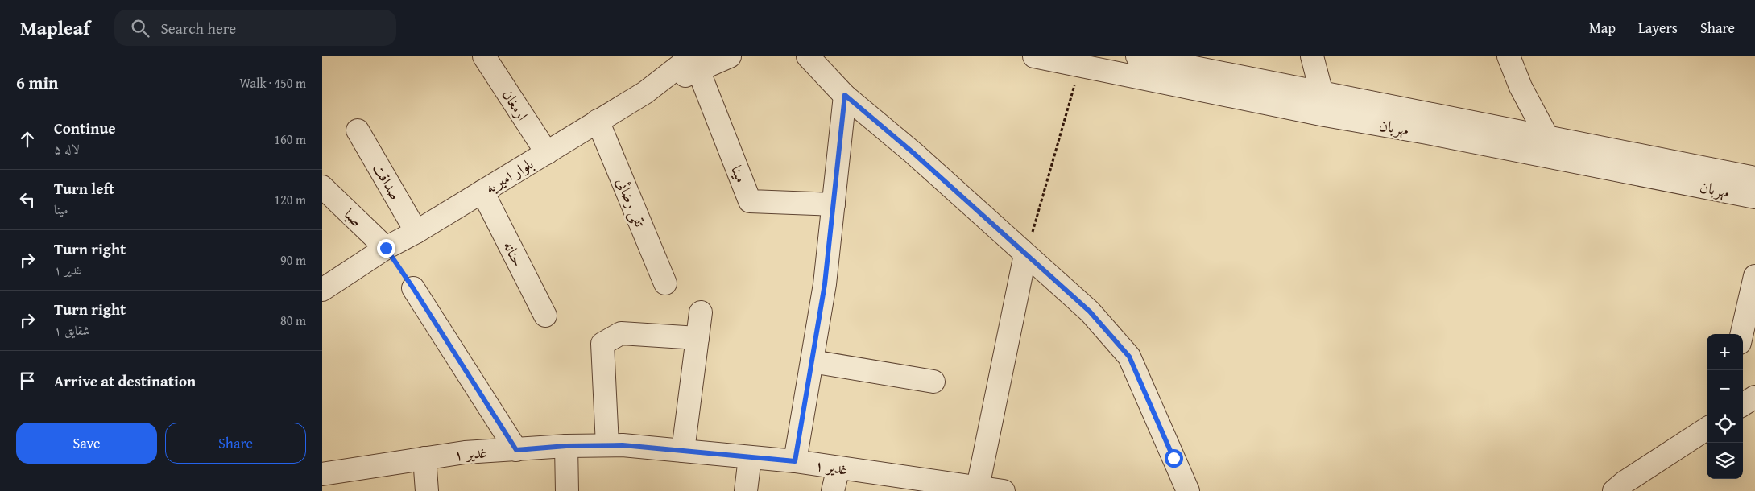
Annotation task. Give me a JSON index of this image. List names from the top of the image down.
{
  "streets": {
    "street": [
      "ارمغان",
      "مهربان",
      "مینا",
      "بلوار امیریه",
      "صداقت",
      "تقی رضائی",
      "صبا",
      "حنانه",
      "غدیر ۱"
    ]
  },
  "crossings": [
    ["ارمغان", "بلوار امیریه"],
    ["مینا", "بلوار امیریه"],
    ["بلوار امیریه", "صداقت"],
    ["بلوار امیریه", "تقی رضائی"],
    ["بلوار امیریه", "صبا"],
    ["بلوار امیریه", "حنانه"]
  ],
  "page": {
    "header": "Mapleaf",
    "search": "Search here",
    "nav": ["Map", "Layers", "Share"],
    "heading": ["6 min", "Walk · 450 m"],
    "list": [
      ["Continue", "لاله ۵", "160 m"],
      ["Turn left", "مینا", "120 m"],
      ["Turn right", "غدیر ۱", "90 m"],
      ["Turn right", "شقایق ۱", "80 m"],
      "Arrive at destination"
    ],
    "map_buttons": ["+", "−"],
    "buttons": ["Save", "Share"]
  }
}
